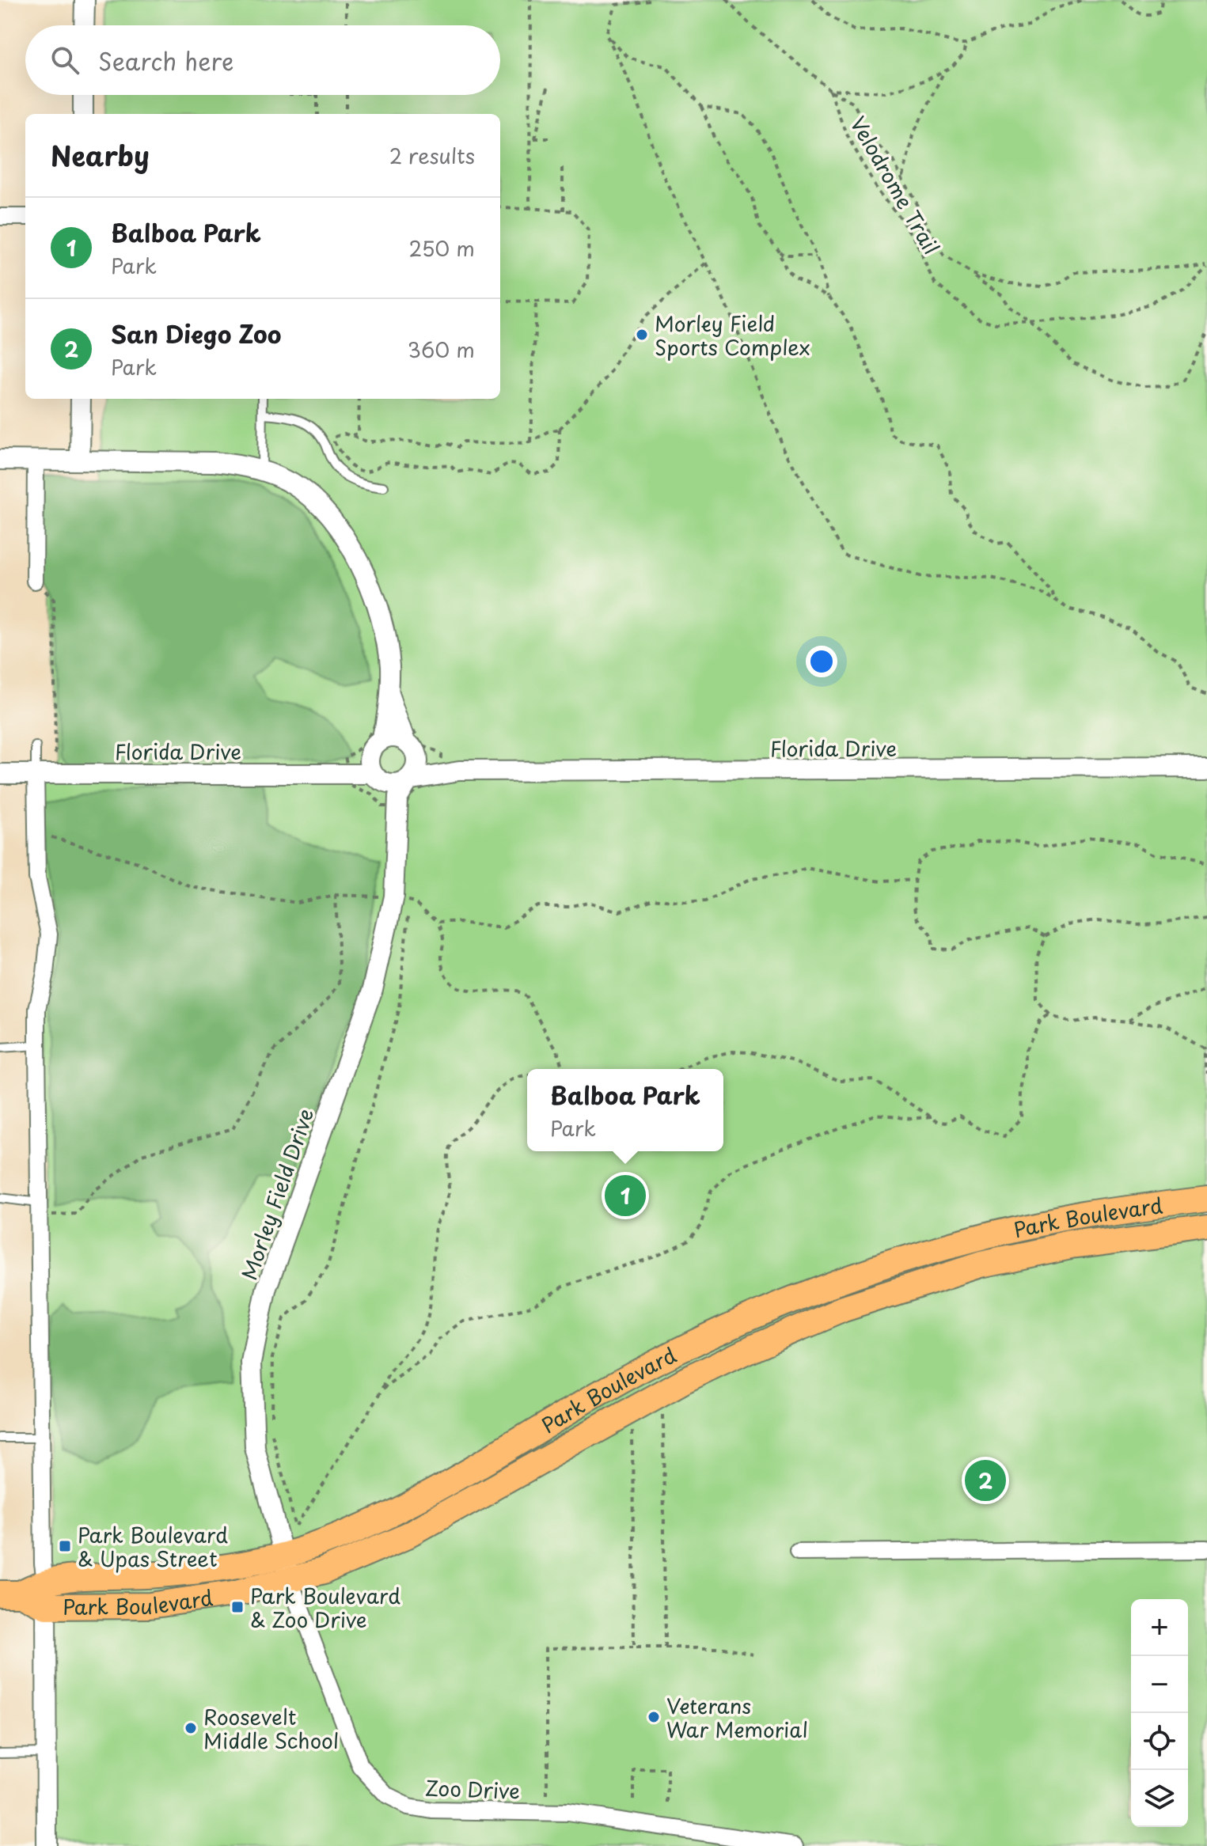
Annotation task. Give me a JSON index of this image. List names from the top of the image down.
{
  "streets": {
    "main road": ["Park Boulevard"],
    "street": ["Florida Drive", "Morley Field Drive", "Zoo Drive"],
    "path": ["Velodrome Trail"]
  },
  "crossings": [
    ["Florida Drive", "Morley Field Drive"],
    ["Morley Field Drive", "Park Boulevard"],
    ["Morley Field Drive", "Zoo Drive"],
    ["Park Boulevard", "Zoo Drive"]
  ],
  "places": {
    "other": ["Morley Field Sports Complex", "Veterans War Memorial", "Roosevelt Middle School"],
    "transit": ["Park Boulevard & Upas Street", "Park Boulevard & Zoo Drive"]
  },
  "page": {
    "search": "Search here",
    "heading": ["Nearby", "2 results"],
    "list": [
      {
        "mark": "1",
        "name": "Balboa Park",
        "note": "Park",
        "value": "250 m"
      },
      {
        "mark": "2",
        "name": "San Diego Zoo",
        "note": "Park",
        "value": "360 m"
      }
    ],
    "popup": ["Balboa Park", "Park"],
    "pins": ["1", "2"],
    "map_buttons": ["+", "−"]
  }
}
